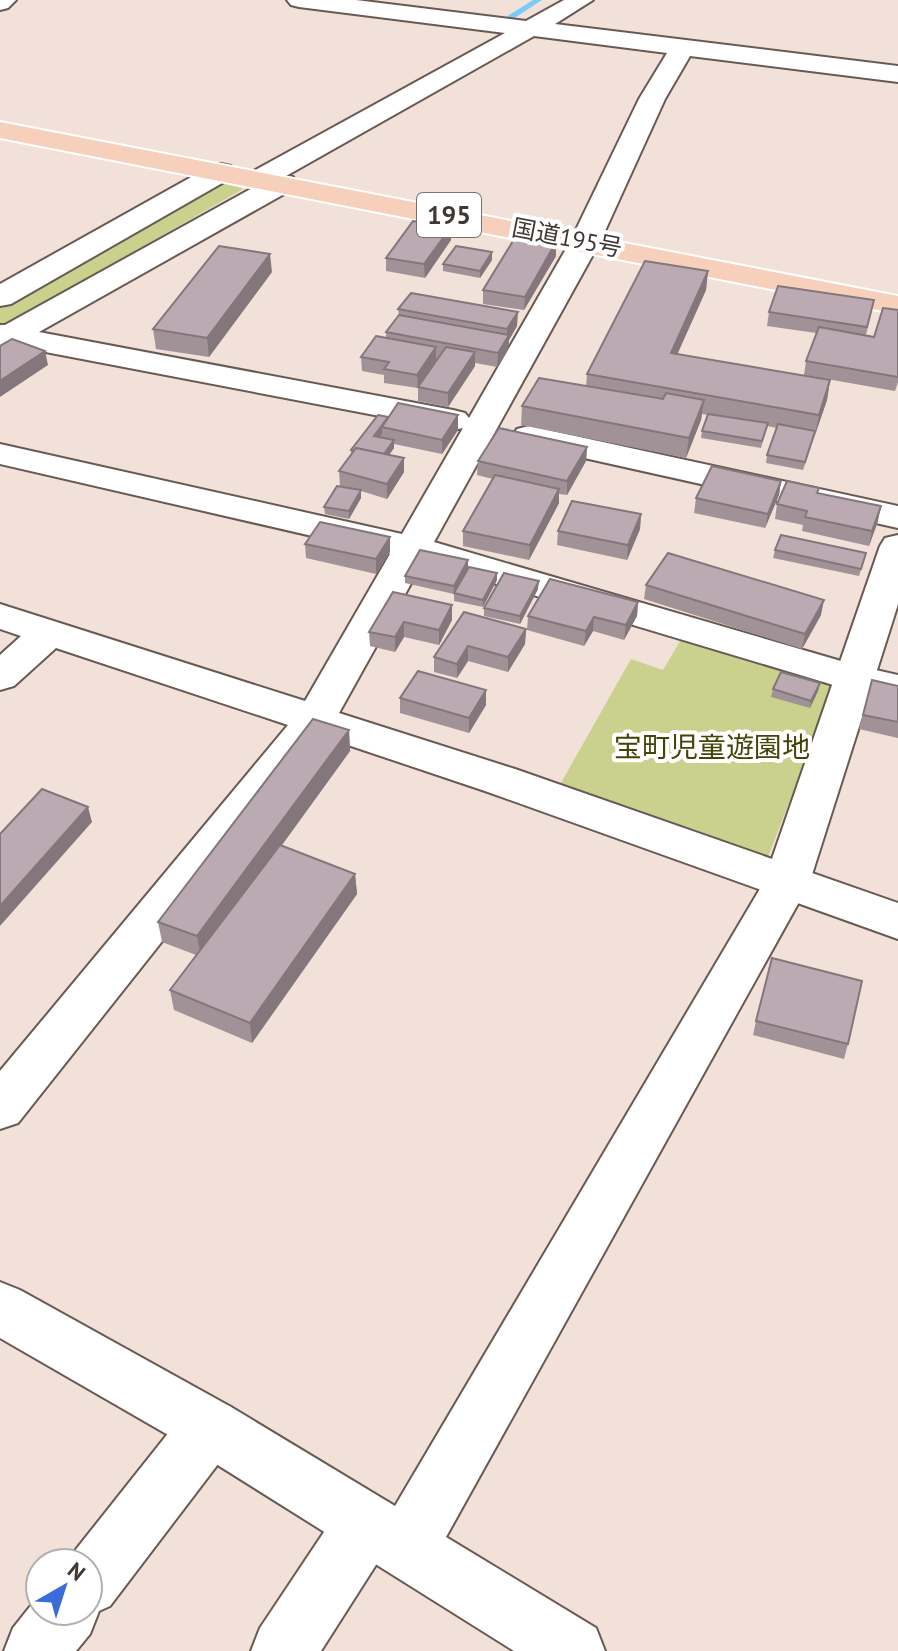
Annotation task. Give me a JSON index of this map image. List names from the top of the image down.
{
  "streets": {
    "highway": ["195", "国道195号"]
  },
  "parks": ["宝町児童遊園地"],
  "north": "top right"
}
